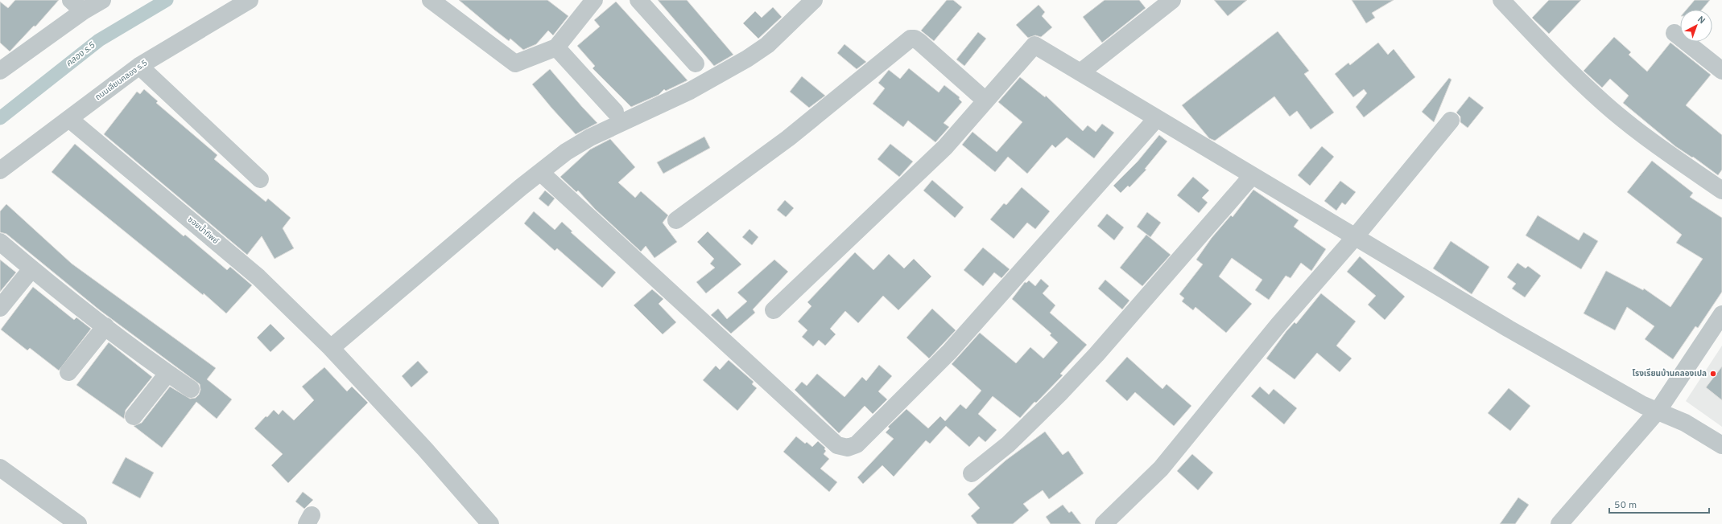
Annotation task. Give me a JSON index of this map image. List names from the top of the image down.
{
  "streets": {
    "street": ["ถนนเลียบคลอง ร.5", "ซอยน้ำทิพย์"]
  },
  "crossings": [
    ["ถนนเลียบคลอง ร.5", "ซอยน้ำทิพย์"]
  ],
  "water": ["คลอง ร.5"],
  "places": ["โรงเรียนบ้านคลองเปล"],
  "scale_bar": "50 m",
  "north": "top right"
}
